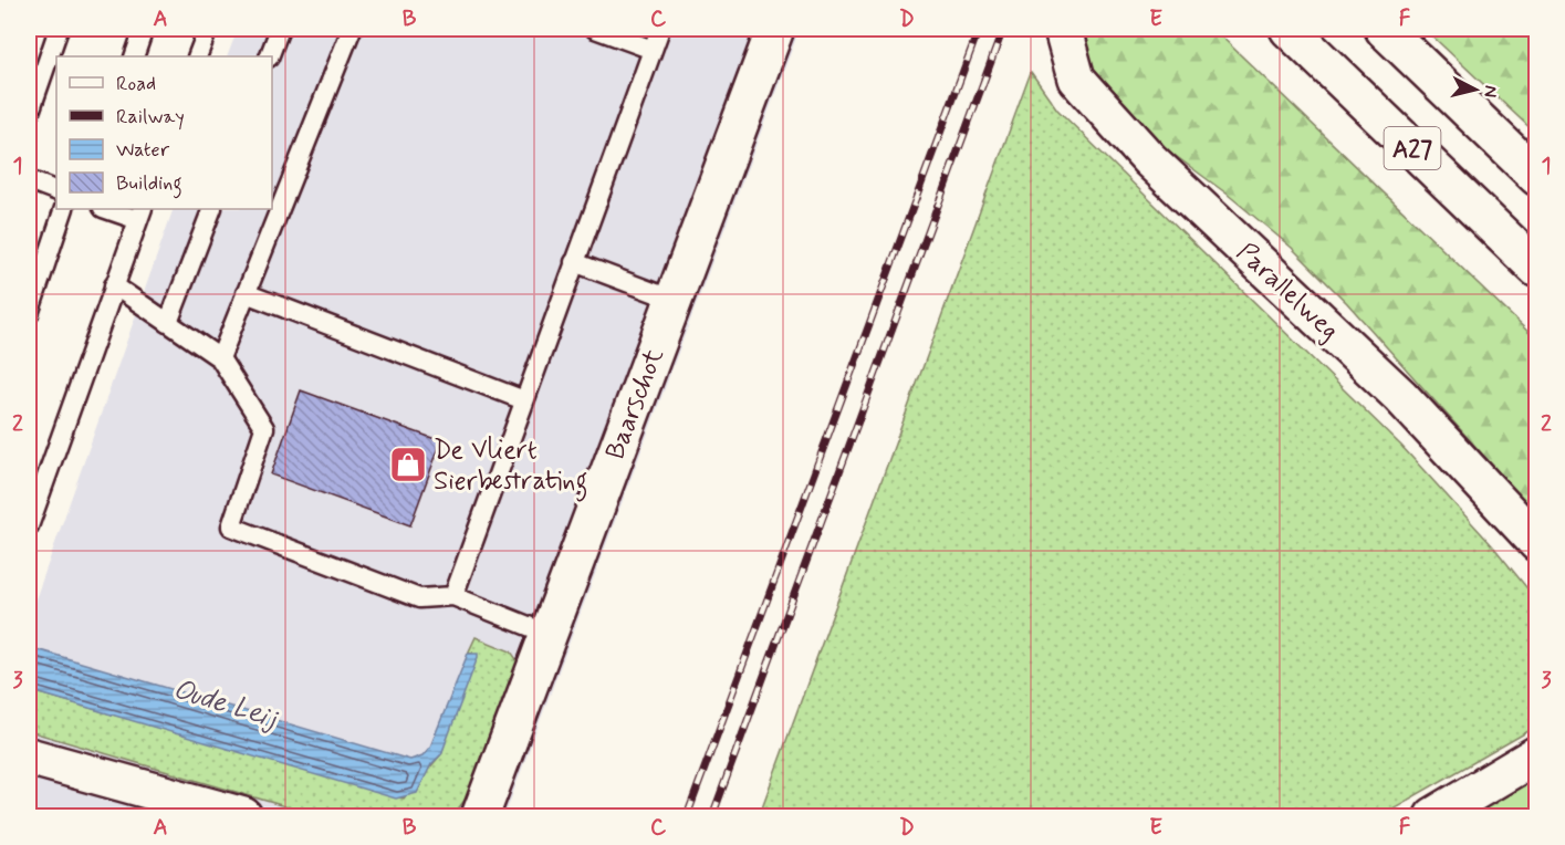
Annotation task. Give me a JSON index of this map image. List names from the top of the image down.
{
  "streets": {
    "main road": ["A27", "Parallelweg", "Baarschot"]
  },
  "water": ["Oude Leij"],
  "places": {
    "shop": ["De Vliert Sierbestrating"]
  },
  "legend": [
    "Road",
    "Railway",
    "Water",
    "Building"
  ],
  "north": "right",
  "grid": {
    "columns": [
      "A",
      "B",
      "C",
      "D",
      "E",
      "F"
    ],
    "rows": ["1", "2", "3"]
  }
}
